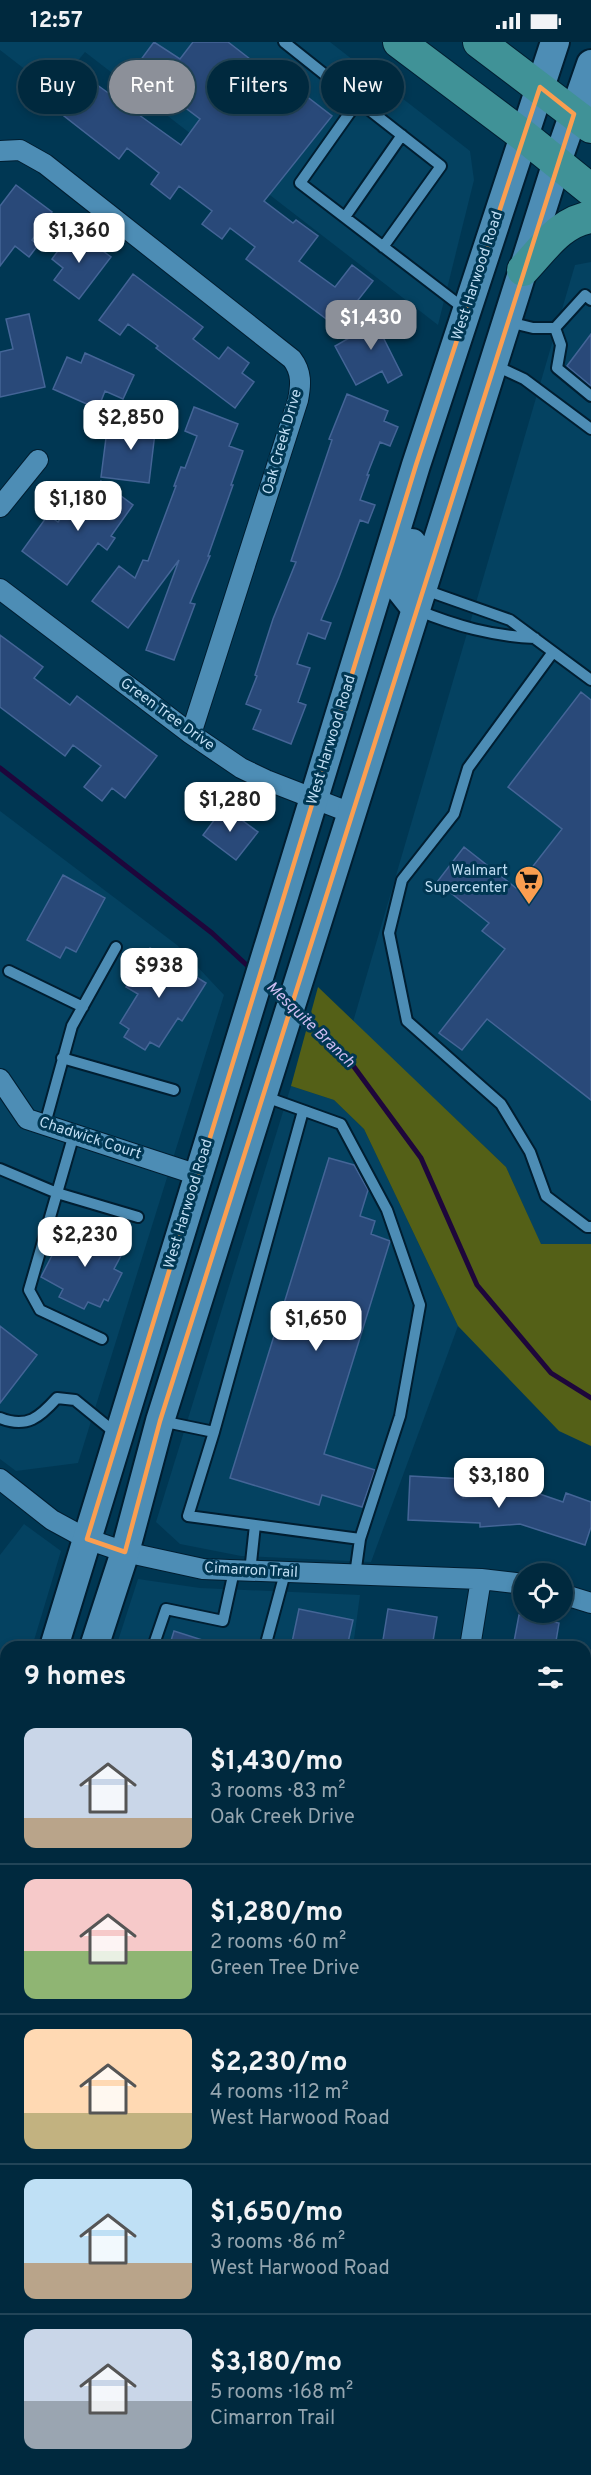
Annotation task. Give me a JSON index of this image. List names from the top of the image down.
{
  "streets": {
    "main road": ["West Harwood Road"],
    "street": [
      "Oak Creek Drive",
      "Green Tree Drive",
      "Chadwick Court",
      "Cimarron Trail"
    ]
  },
  "crossings": [
    ["West Harwood Road", "Green Tree Drive"],
    ["West Harwood Road", "Chadwick Court"],
    ["West Harwood Road", "Cimarron Trail"],
    ["Oak Creek Drive", "Green Tree Drive"]
  ],
  "water": ["Mesquite Branch"],
  "places": {
    "supermarket": ["Walmart Supercenter"]
  },
  "page": {
    "status": "12:57",
    "chip": [
      "Buy",
      "Rent",
      "Filters",
      "New"
    ],
    "price": [
      "$1,360",
      "$1,430",
      "$2,850",
      "$1,180",
      "$1,280",
      "$938",
      "$2,230",
      "$1,650",
      "$3,180"
    ],
    "heading": "9 homes",
    "list": [
      {
        "name": "$1,430/mo",
        "note": "3 rooms · 83 m² · Oak Creek Drive"
      },
      {
        "name": "$1,280/mo",
        "note": "2 rooms · 60 m² · Green Tree Drive"
      },
      {
        "name": "$2,230/mo",
        "note": "4 rooms · 112 m² · West Harwood Road"
      },
      {
        "name": "$1,650/mo",
        "note": "3 rooms · 86 m² · West Harwood Road"
      },
      {
        "name": "$3,180/mo",
        "note": "5 rooms · 168 m² · Cimarron Trail"
      }
    ]
  }
}
